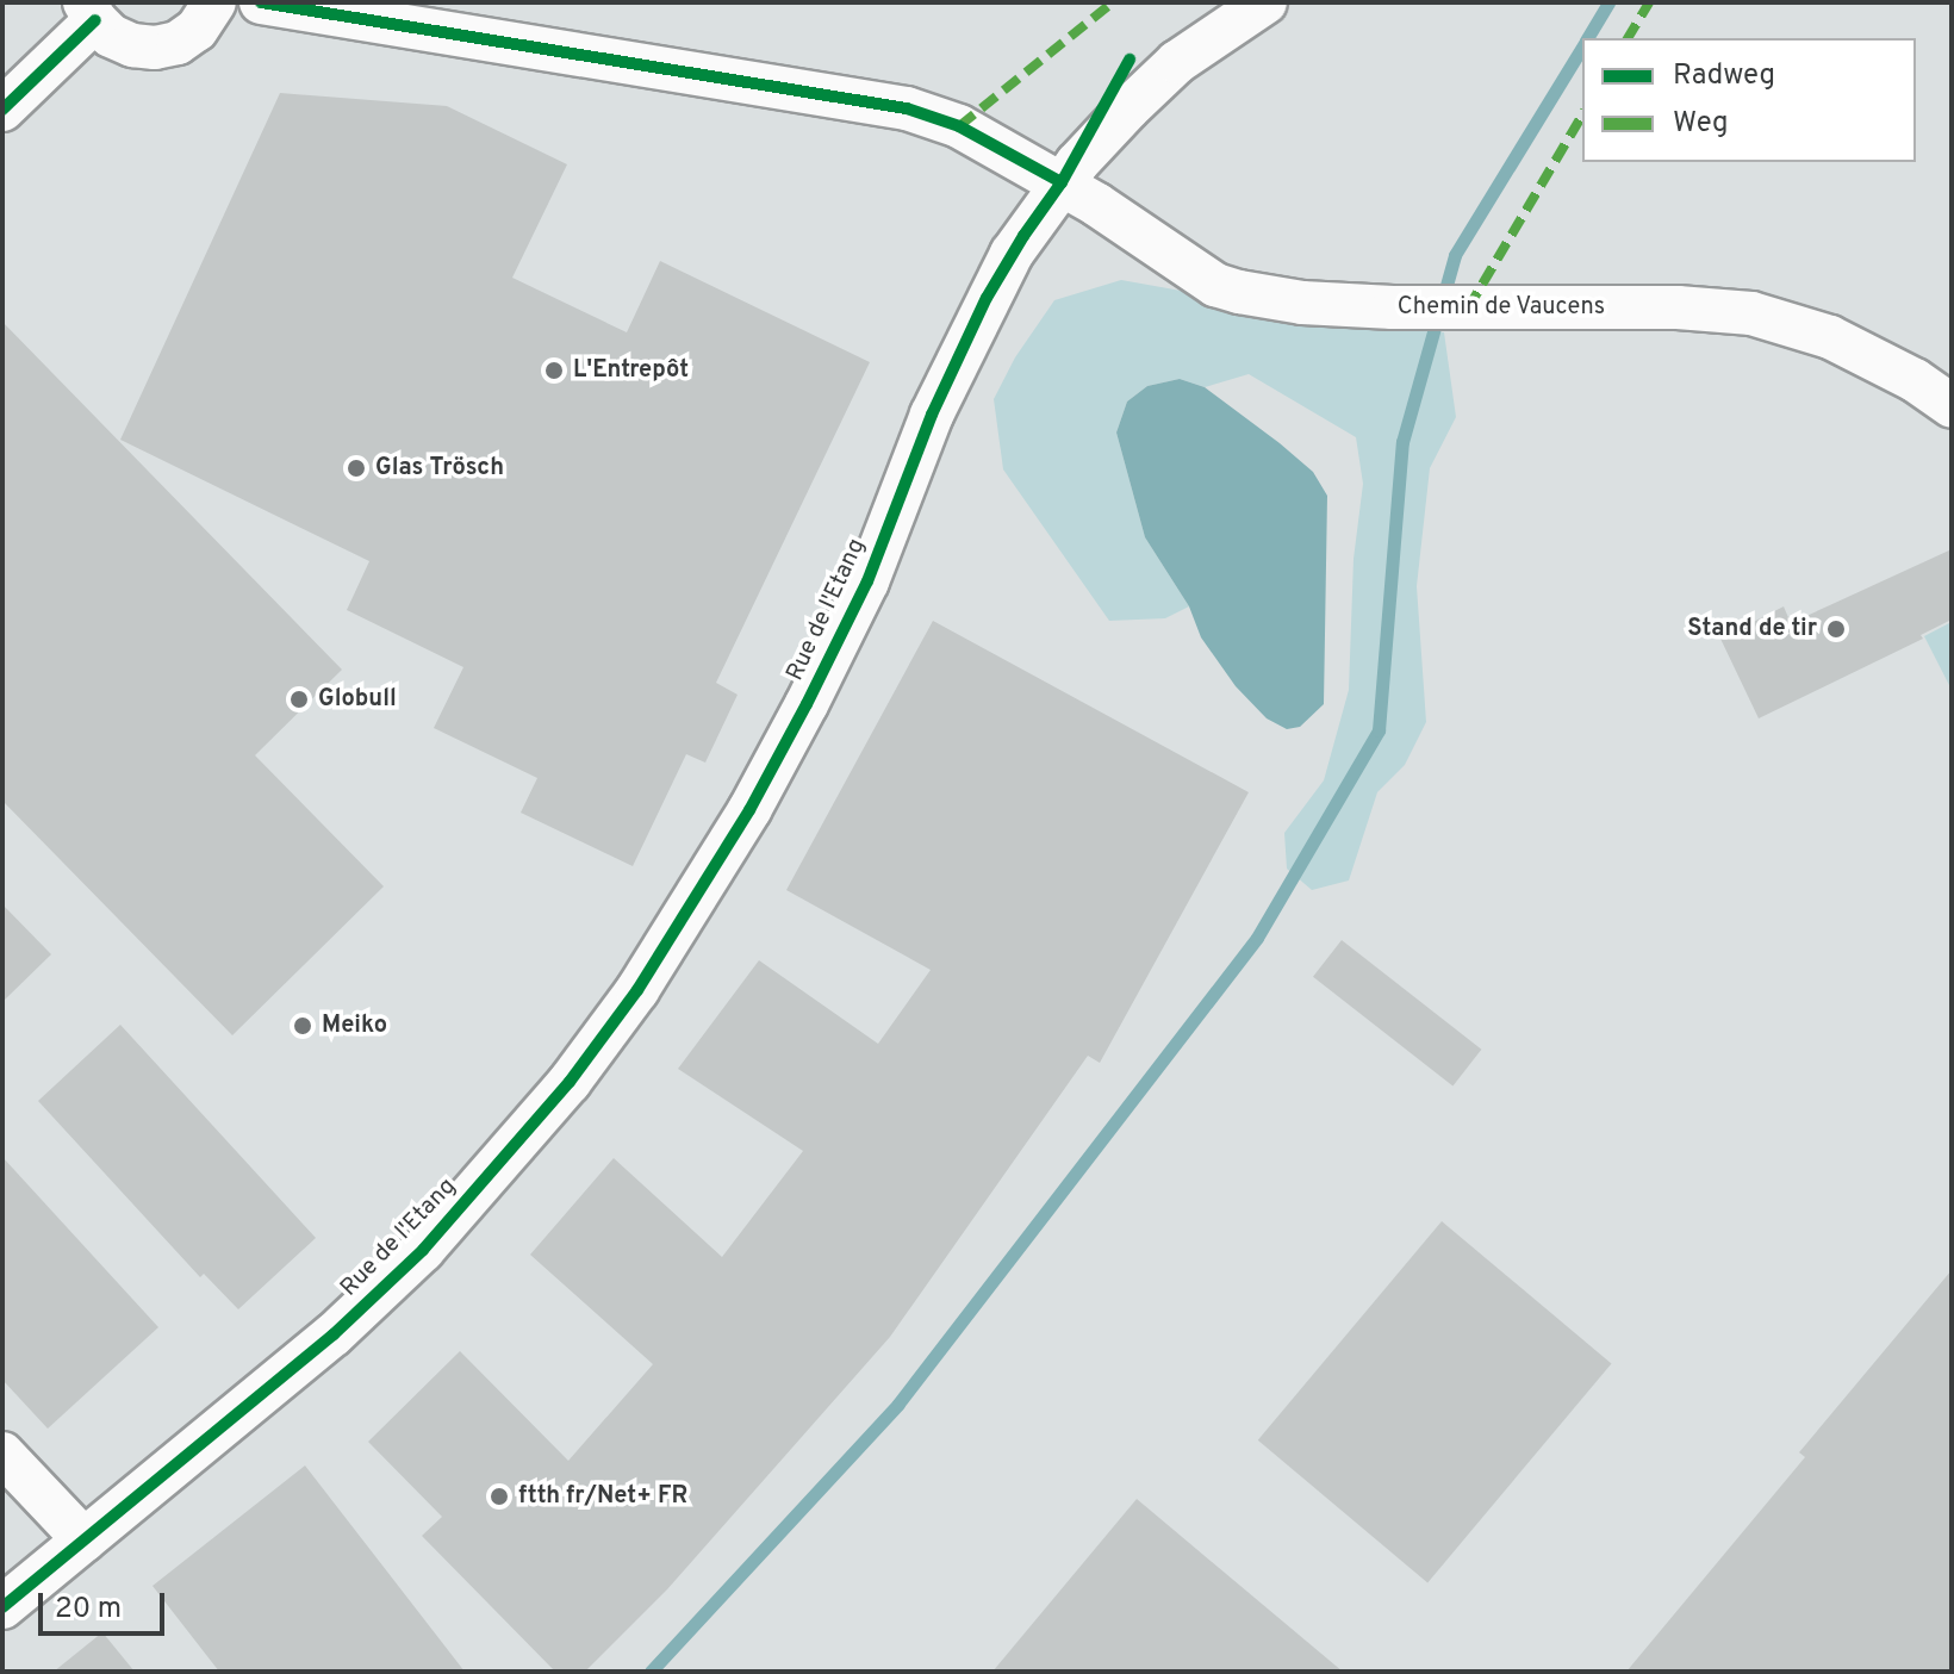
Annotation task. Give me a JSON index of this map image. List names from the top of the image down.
{
  "streets": {
    "street": ["Chemin de Vaucens", "Rue de l'Etang"]
  },
  "crossings": [
    ["Chemin de Vaucens", "Rue de l'Etang"]
  ],
  "places": [
    "L'Entrepôt",
    "Glas Trösch",
    "Stand de tir",
    "Globull",
    "Meiko",
    "ftth fr/Net+ FR"
  ],
  "legend": ["Radweg", "Weg"],
  "scale_bar": "20 m"
}
